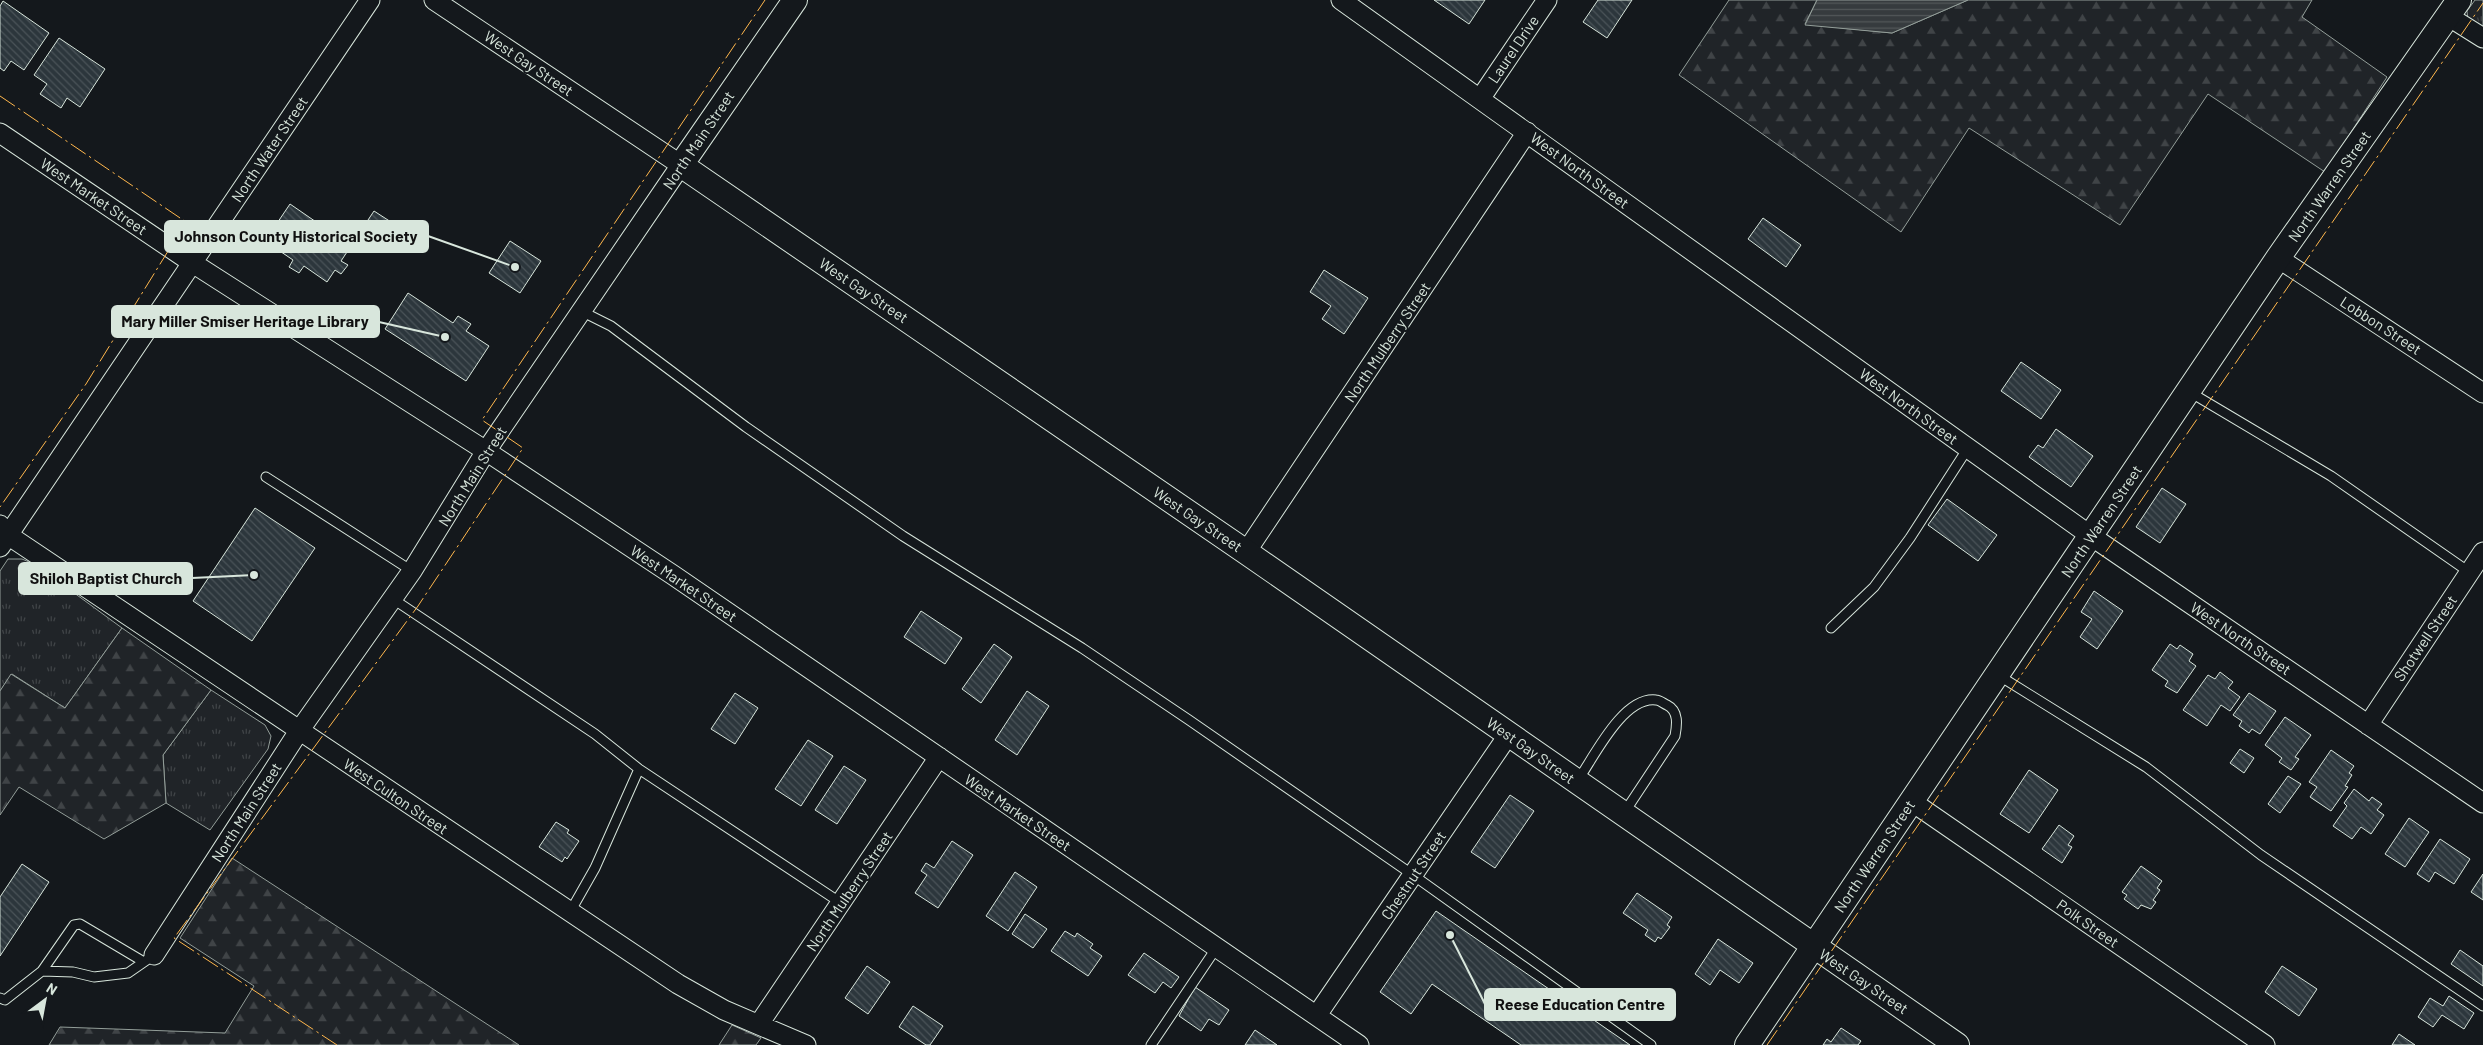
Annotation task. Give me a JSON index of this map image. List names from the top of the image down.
{
  "streets": {
    "street": [
      "Laurel Drive",
      "West Gay Street",
      "North Main Street",
      "North Water Street",
      "West North Street",
      "North Warren Street",
      "West Market Street",
      "Lobbon Street",
      "North Mulberry Street",
      "Shotwell Street",
      "West Culton Street",
      "Chestnut Street",
      "Polk Street"
    ]
  },
  "crossings": [
    ["Laurel Drive", "West North Street"],
    ["West Gay Street", "North Main Street"],
    ["West Gay Street", "North Warren Street"],
    ["West Gay Street", "North Mulberry Street"],
    ["West Gay Street", "Chestnut Street"],
    ["North Main Street", "West Market Street"],
    ["North Main Street", "West Culton Street"],
    ["North Water Street", "West Market Street"],
    ["North Water Street", "West Culton Street"],
    ["West North Street", "North Warren Street"],
    ["West North Street", "North Mulberry Street"],
    ["West North Street", "Shotwell Street"],
    ["North Warren Street", "Lobbon Street"],
    ["North Warren Street", "Polk Street"],
    ["West Market Street", "North Mulberry Street"],
    ["West Market Street", "Chestnut Street"],
    ["North Mulberry Street", "West Culton Street"]
  ],
  "places": [
    "Johnson County Historical Society",
    "Mary Miller Smiser Heritage Library",
    "Shiloh Baptist Church",
    "Reese Education Centre"
  ],
  "north": "top right"
}
